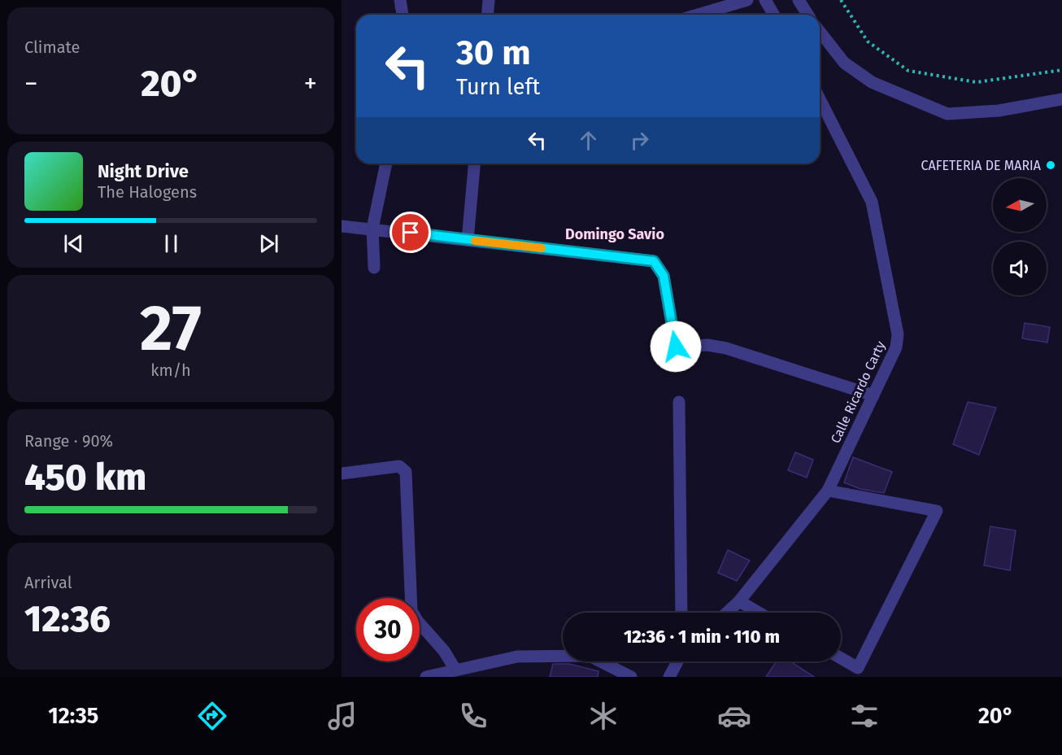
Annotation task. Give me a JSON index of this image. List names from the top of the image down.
{
  "streets": {
    "street": ["Calle Ricardo Carty"]
  },
  "districts": ["Domingo Savio"],
  "places": ["CAFETERIA DE MARIA"],
  "north": "left",
  "page": {
    "tile": [
      "Climate",
      ["27", "km/h"],
      ["Range · 90%", "450 km"],
      ["Arrival", "12:36"]
    ],
    "turn": ["30 m", "Turn left"],
    "heat": ["−", "20°", "+"],
    "song": ["Night Drive", "The Halogens"],
    "limit": "30",
    "trip": "12:36 · 1 min · 110 m",
    "tabs": ["12:35", "20°"]
  }
}
